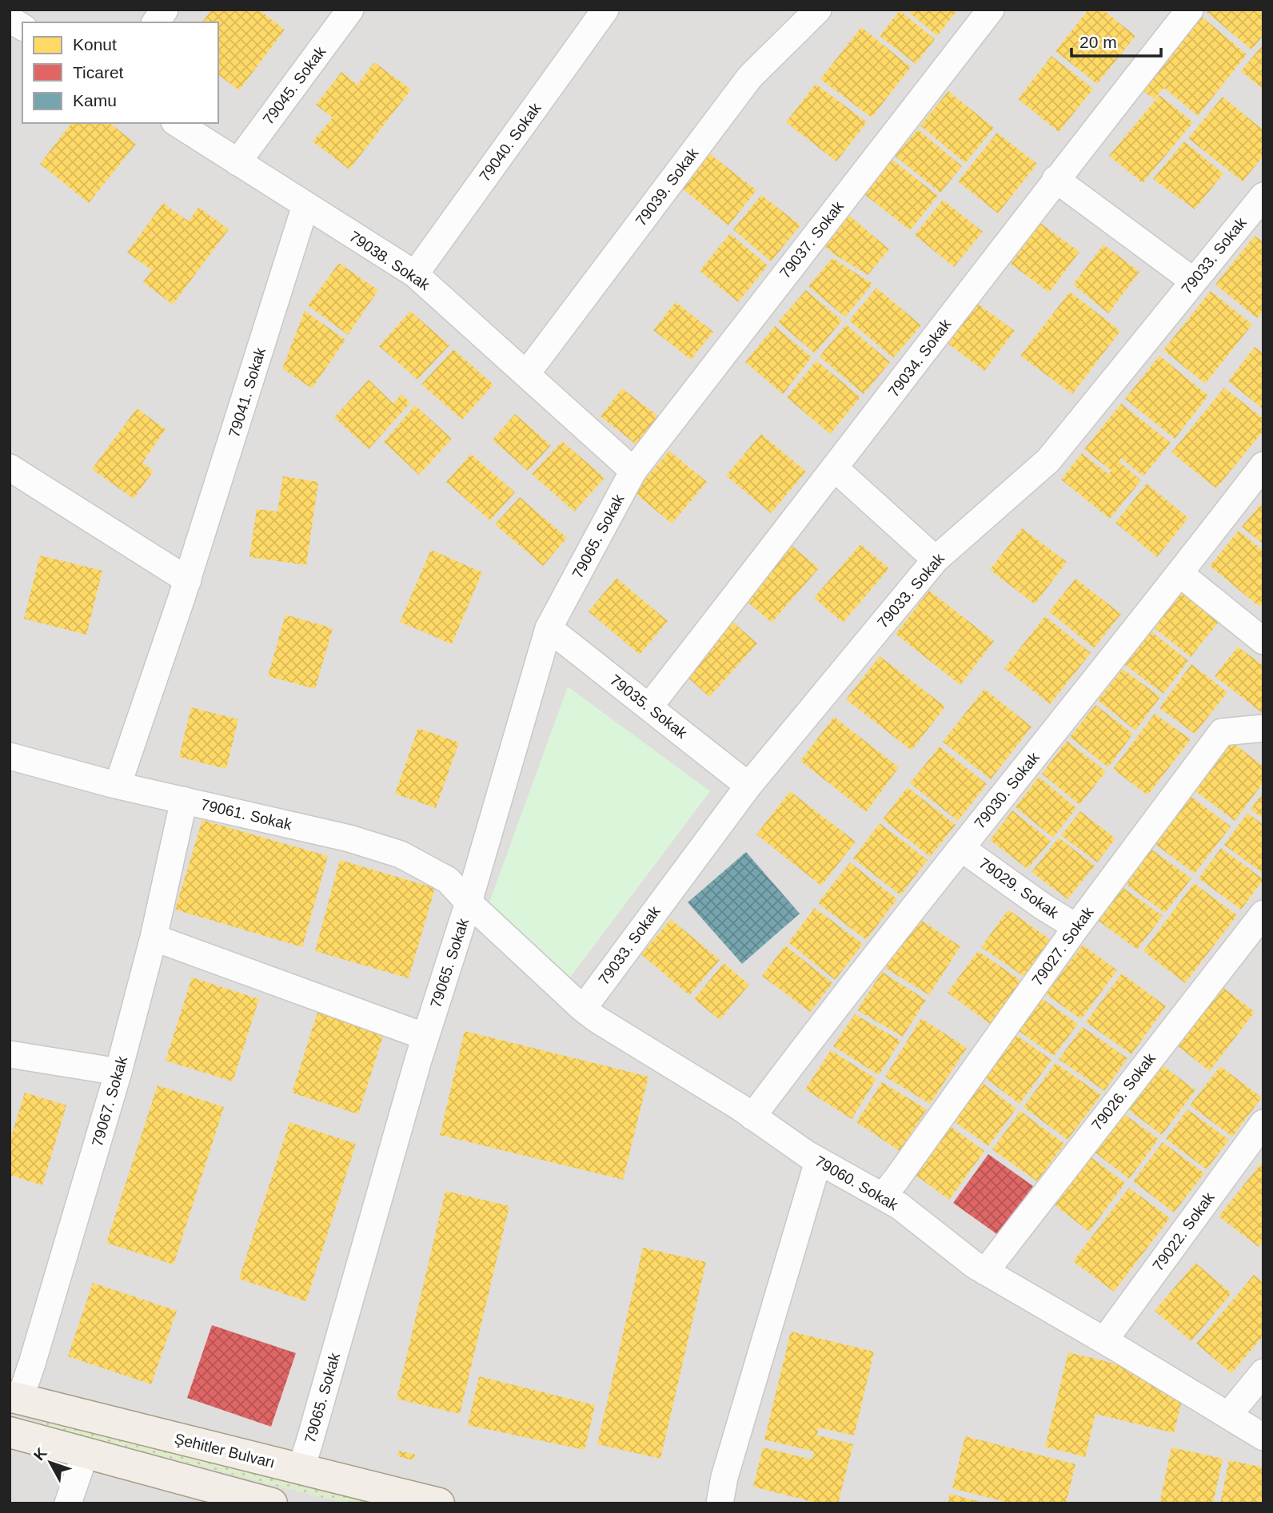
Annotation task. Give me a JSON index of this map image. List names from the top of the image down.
{
  "streets": {
    "main road": ["Şehitler Bulvarı"],
    "street": [
      "79045. Sokak",
      "79040. Sokak",
      "79039. Sokak",
      "79037. Sokak",
      "79033. Sokak",
      "79038. Sokak",
      "79034. Sokak",
      "79041. Sokak",
      "79065. Sokak",
      "79035. Sokak",
      "79030. Sokak",
      "79061. Sokak",
      "79029. Sokak",
      "79027. Sokak",
      "79026. Sokak",
      "79067. Sokak",
      "79060. Sokak",
      "79022. Sokak"
    ]
  },
  "crossings": [
    ["79045. Sokak", "79038. Sokak"],
    ["79040. Sokak", "79038. Sokak"],
    ["79039. Sokak", "79038. Sokak"],
    ["79037. Sokak", "79038. Sokak"],
    ["79037. Sokak", "79065. Sokak"],
    ["79033. Sokak", "79035. Sokak"],
    ["79033. Sokak", "79060. Sokak"],
    ["79038. Sokak", "79041. Sokak"],
    ["79038. Sokak", "79065. Sokak"],
    ["79034. Sokak", "79035. Sokak"],
    ["79041. Sokak", "79061. Sokak"],
    ["79065. Sokak", "79035. Sokak"],
    ["79065. Sokak", "79061. Sokak"],
    ["79065. Sokak", "79060. Sokak"],
    ["79065. Sokak", "Şehitler Bulvarı"],
    ["79030. Sokak", "79029. Sokak"],
    ["79030. Sokak", "79060. Sokak"],
    ["79061. Sokak", "79067. Sokak"],
    ["79061. Sokak", "79060. Sokak"],
    ["79029. Sokak", "79027. Sokak"],
    ["79027. Sokak", "79060. Sokak"],
    ["79026. Sokak", "79060. Sokak"],
    ["79067. Sokak", "Şehitler Bulvarı"],
    ["79060. Sokak", "79022. Sokak"]
  ],
  "legend": ["Konut", "Ticaret", "Kamu"],
  "scale_bar": "20 m",
  "north": "top left"
}
